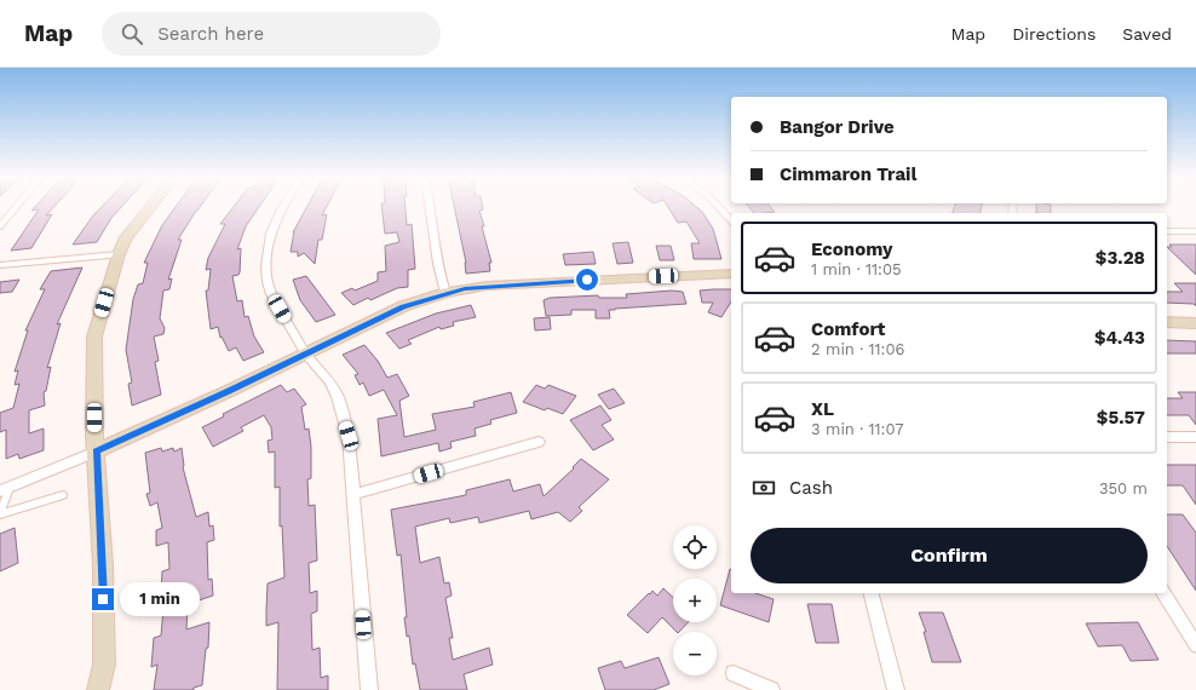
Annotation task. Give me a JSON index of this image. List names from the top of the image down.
{
  "page": {
    "header": "Map",
    "search": "Search here",
    "nav": ["Map", "Directions", "Saved"],
    "banner": ["Bangor Drive", "Cimmaron Trail"],
    "list": [
      {
        "name": "Economy",
        "note": "1 min · 11:05",
        "value": "$3.28"
      },
      {
        "name": "Comfort",
        "note": "2 min · 11:06",
        "value": "$4.43"
      },
      {
        "name": "XL",
        "note": "3 min · 11:07",
        "value": "$5.57"
      }
    ],
    "pay": ["Cash", "350 m"],
    "buttons": "Confirm",
    "map_buttons": ["+", "−"],
    "bubble": "1 min"
  }
}
